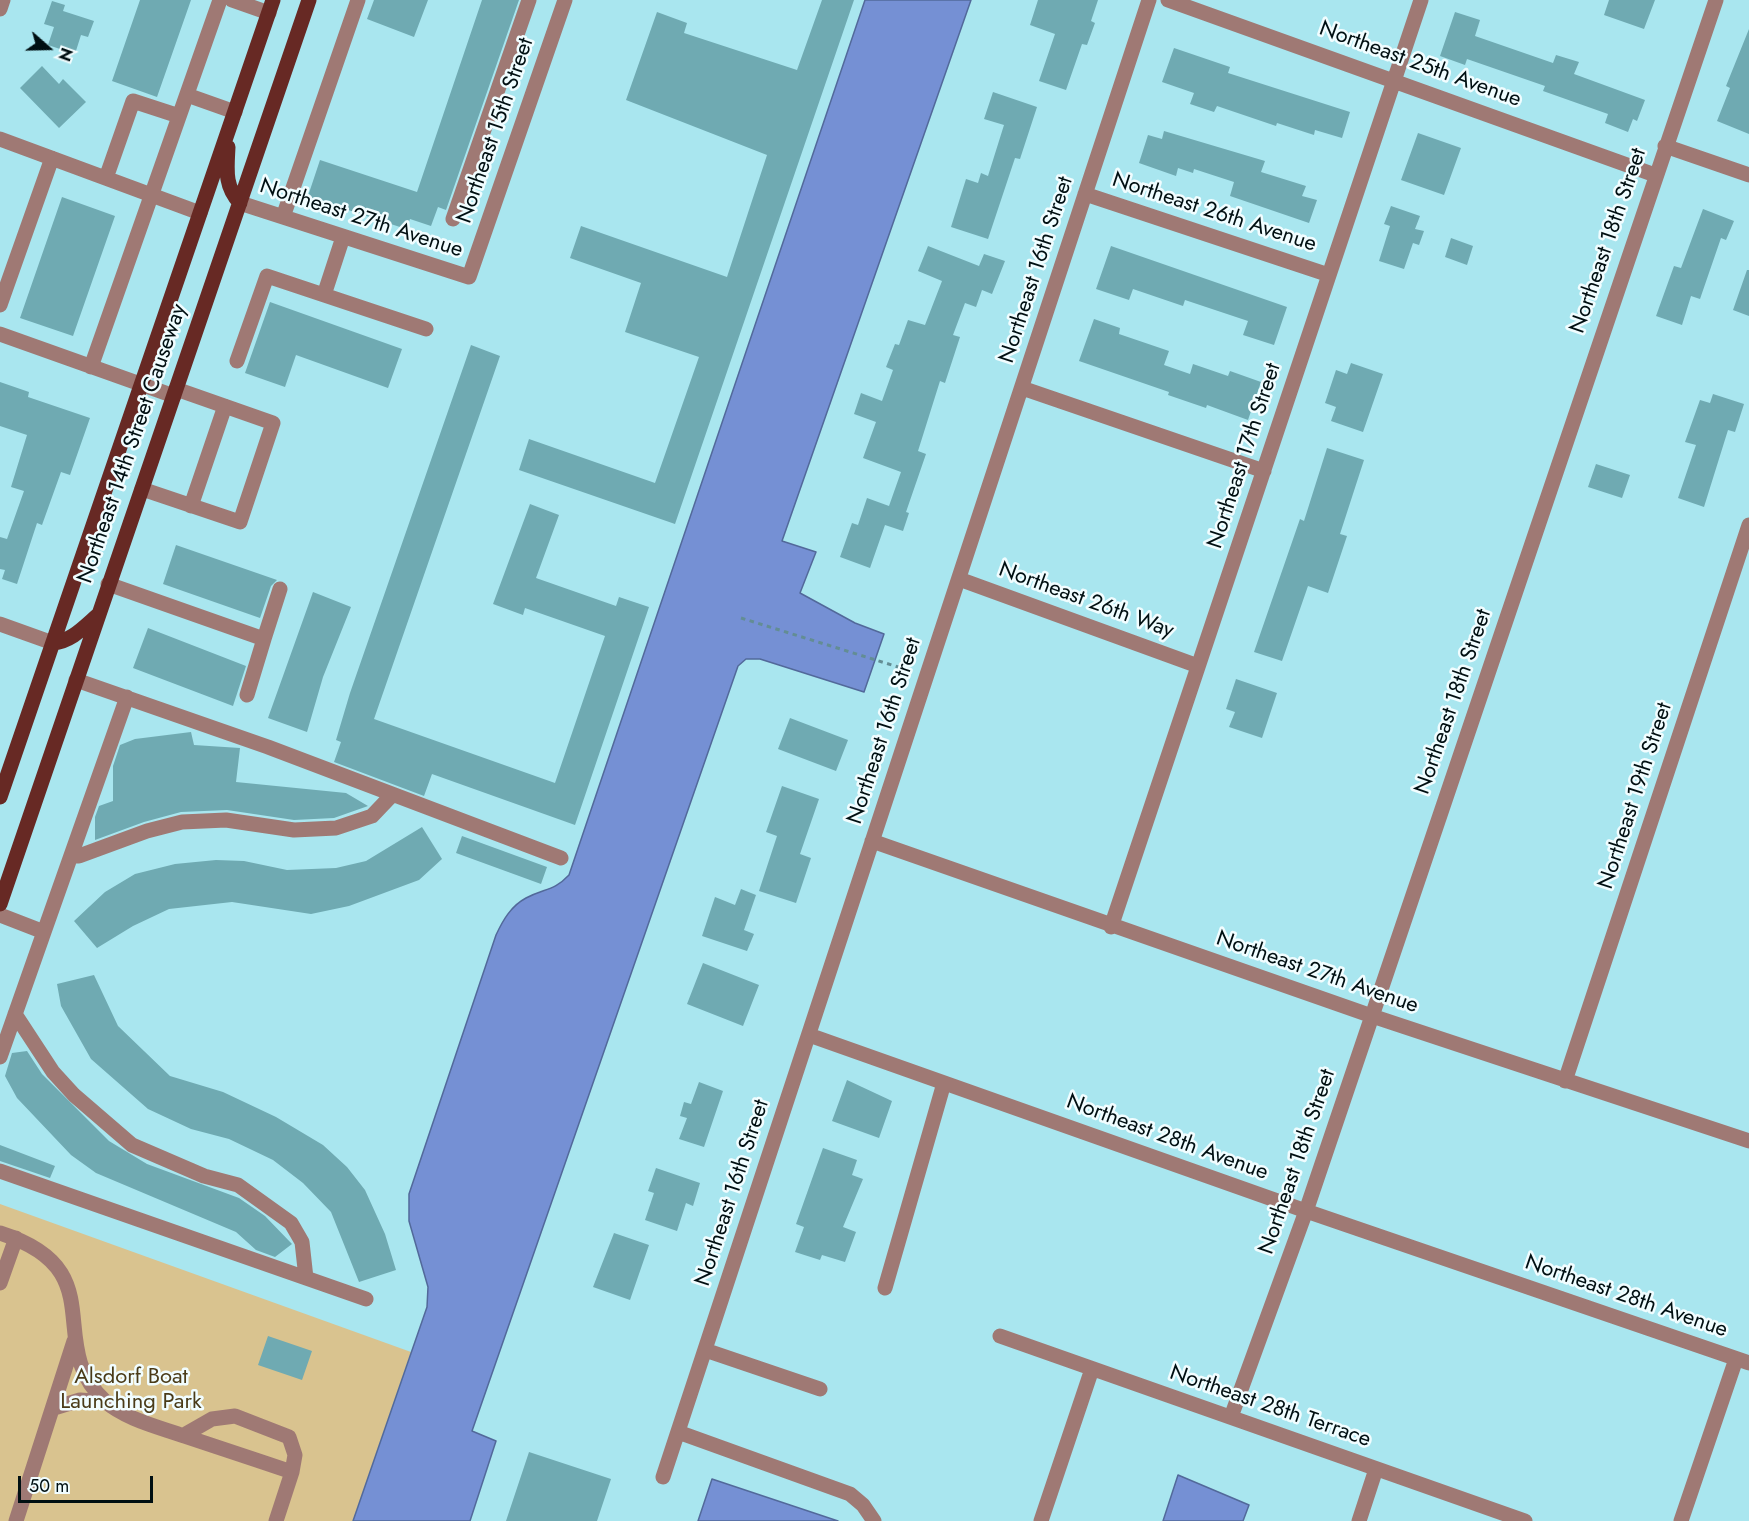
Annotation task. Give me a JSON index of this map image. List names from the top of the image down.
{
  "streets": {
    "main road": ["Northeast 14th Street Causeway"],
    "street": [
      "Northeast 25th Avenue",
      "Northeast 15th Street",
      "Northeast 26th Avenue",
      "Northeast 27th Avenue",
      "Northeast 18th Street",
      "Northeast 16th Street",
      "Northeast 17th Street",
      "Northeast 26th Way",
      "Northeast 19th Street",
      "Northeast 28th Avenue",
      "Northeast 28th Terrace"
    ]
  },
  "crossings": [
    ["Northeast 25th Avenue", "Northeast 18th Street"],
    ["Northeast 25th Avenue", "Northeast 17th Street"],
    ["Northeast 15th Street", "Northeast 27th Avenue"],
    ["Northeast 26th Avenue", "Northeast 16th Street"],
    ["Northeast 26th Avenue", "Northeast 17th Street"],
    ["Northeast 27th Avenue", "Northeast 18th Street"],
    ["Northeast 27th Avenue", "Northeast 16th Street"],
    ["Northeast 27th Avenue", "Northeast 14th Street Causeway"],
    ["Northeast 27th Avenue", "Northeast 17th Street"],
    ["Northeast 27th Avenue", "Northeast 19th Street"],
    ["Northeast 18th Street", "Northeast 28th Avenue"],
    ["Northeast 18th Street", "Northeast 28th Terrace"],
    ["Northeast 16th Street", "Northeast 26th Way"],
    ["Northeast 16th Street", "Northeast 28th Avenue"],
    ["Northeast 17th Street", "Northeast 26th Way"]
  ],
  "parks": ["Alsdorf Boat Launching Park"],
  "scale_bar": "50 m",
  "north": "right"
}
